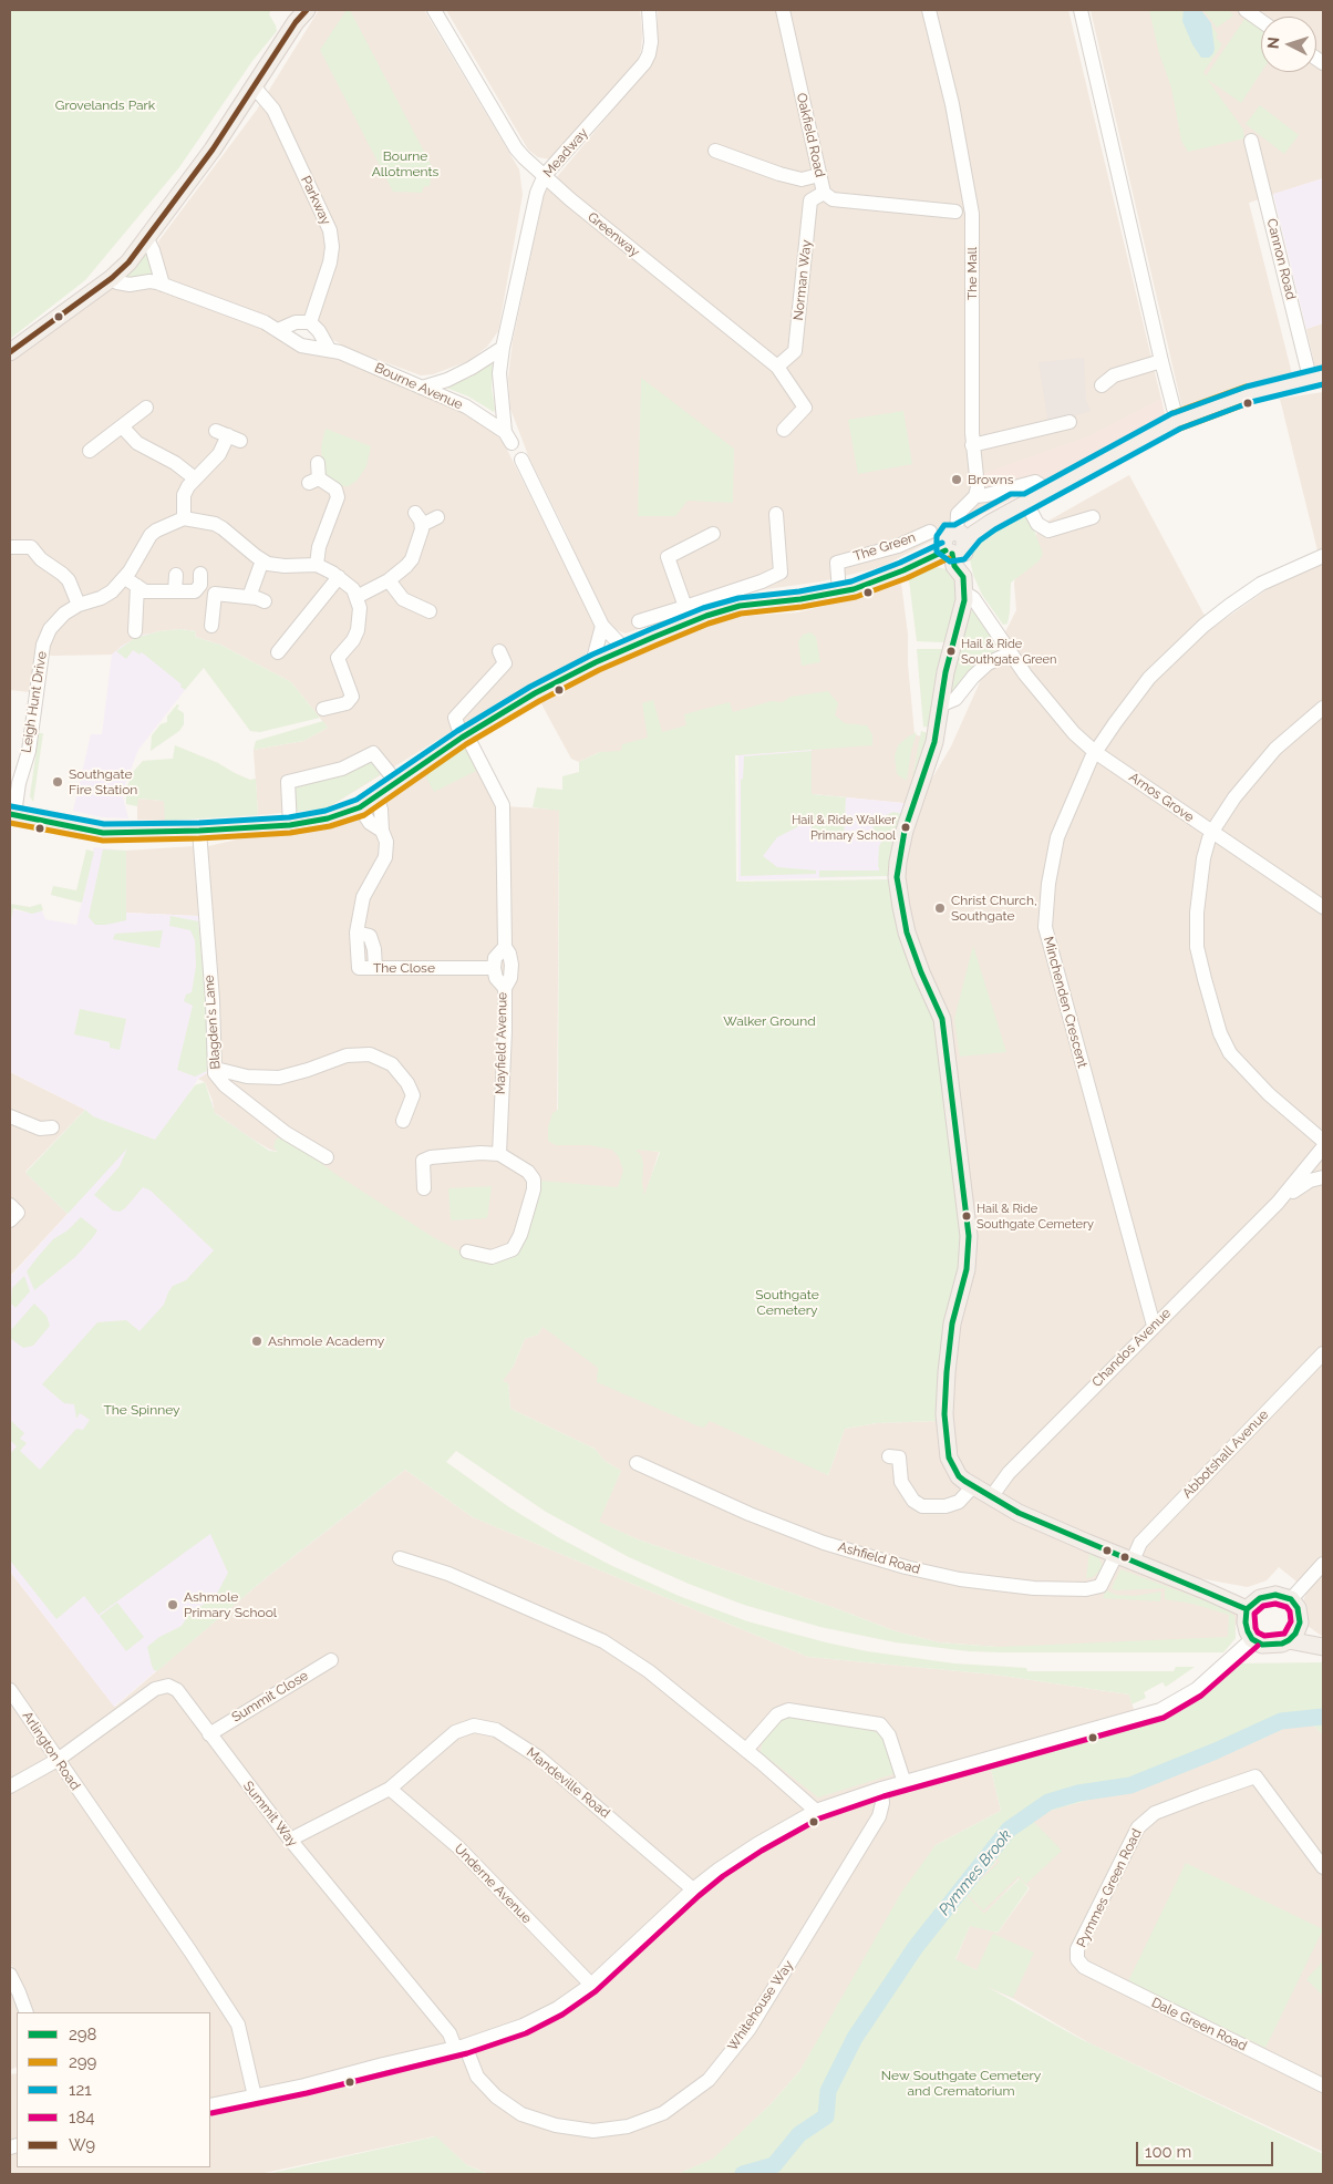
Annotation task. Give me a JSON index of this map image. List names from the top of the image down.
{
  "streets": {
    "street": [
      "Oakfield Road",
      "Meadway",
      "Parkway",
      "Greenway",
      "Cannon Road",
      "The Mall",
      "Norman Way",
      "Bourne Avenue",
      "The Green",
      "Leigh Hunt Drive",
      "Arnos Grove",
      "The Close",
      "Minchenden Crescent",
      "Blagden's Lane",
      "Mayfield Avenue",
      "Chandos Avenue",
      "Abbotshall Avenue",
      "Ashfield Road",
      "Summit Close",
      "Arlington Road",
      "Mandeville Road",
      "Summit Way",
      "Underne Avenue",
      "Pymmes Green Road",
      "Whitehouse Way",
      "Dale Green Road"
    ]
  },
  "crossings": [
    ["Oakfield Road", "Norman Way"],
    ["Meadway", "Greenway"],
    ["Meadway", "Bourne Avenue"],
    ["Greenway", "Norman Way"],
    ["Arnos Grove", "Minchenden Crescent"],
    ["The Close", "Mayfield Avenue"],
    ["Minchenden Crescent", "Chandos Avenue"],
    ["Summit Close", "Summit Way"],
    ["Arlington Road", "Summit Way"],
    ["Mandeville Road", "Summit Way"],
    ["Mandeville Road", "Underne Avenue"],
    ["Summit Way", "Whitehouse Way"],
    ["Pymmes Green Road", "Dale Green Road"]
  ],
  "water": ["Pymmes Brook"],
  "parks": [
    "Grovelands Park",
    "Bourne Allotments",
    "Walker Ground",
    "Southgate Cemetery",
    "The Spinney",
    "New Southgate Cemetery and Crematorium"
  ],
  "places": [
    "Browns",
    "Hail & Ride Southgate Green",
    "Southgate Fire Station",
    "Hail & Ride Walker Primary School",
    "Christ Church, Southgate",
    "Hail & Ride Southgate Cemetery",
    "Ashmole Academy",
    "Ashmole Primary School"
  ],
  "lines": [
    "transit line W9",
    "transit line 121",
    "transit line 299",
    "transit line 298",
    "transit line 184"
  ],
  "legend": [
    "298",
    "299",
    "121",
    "184",
    "W9"
  ],
  "scale_bar": "100 m",
  "north": "left"
}
